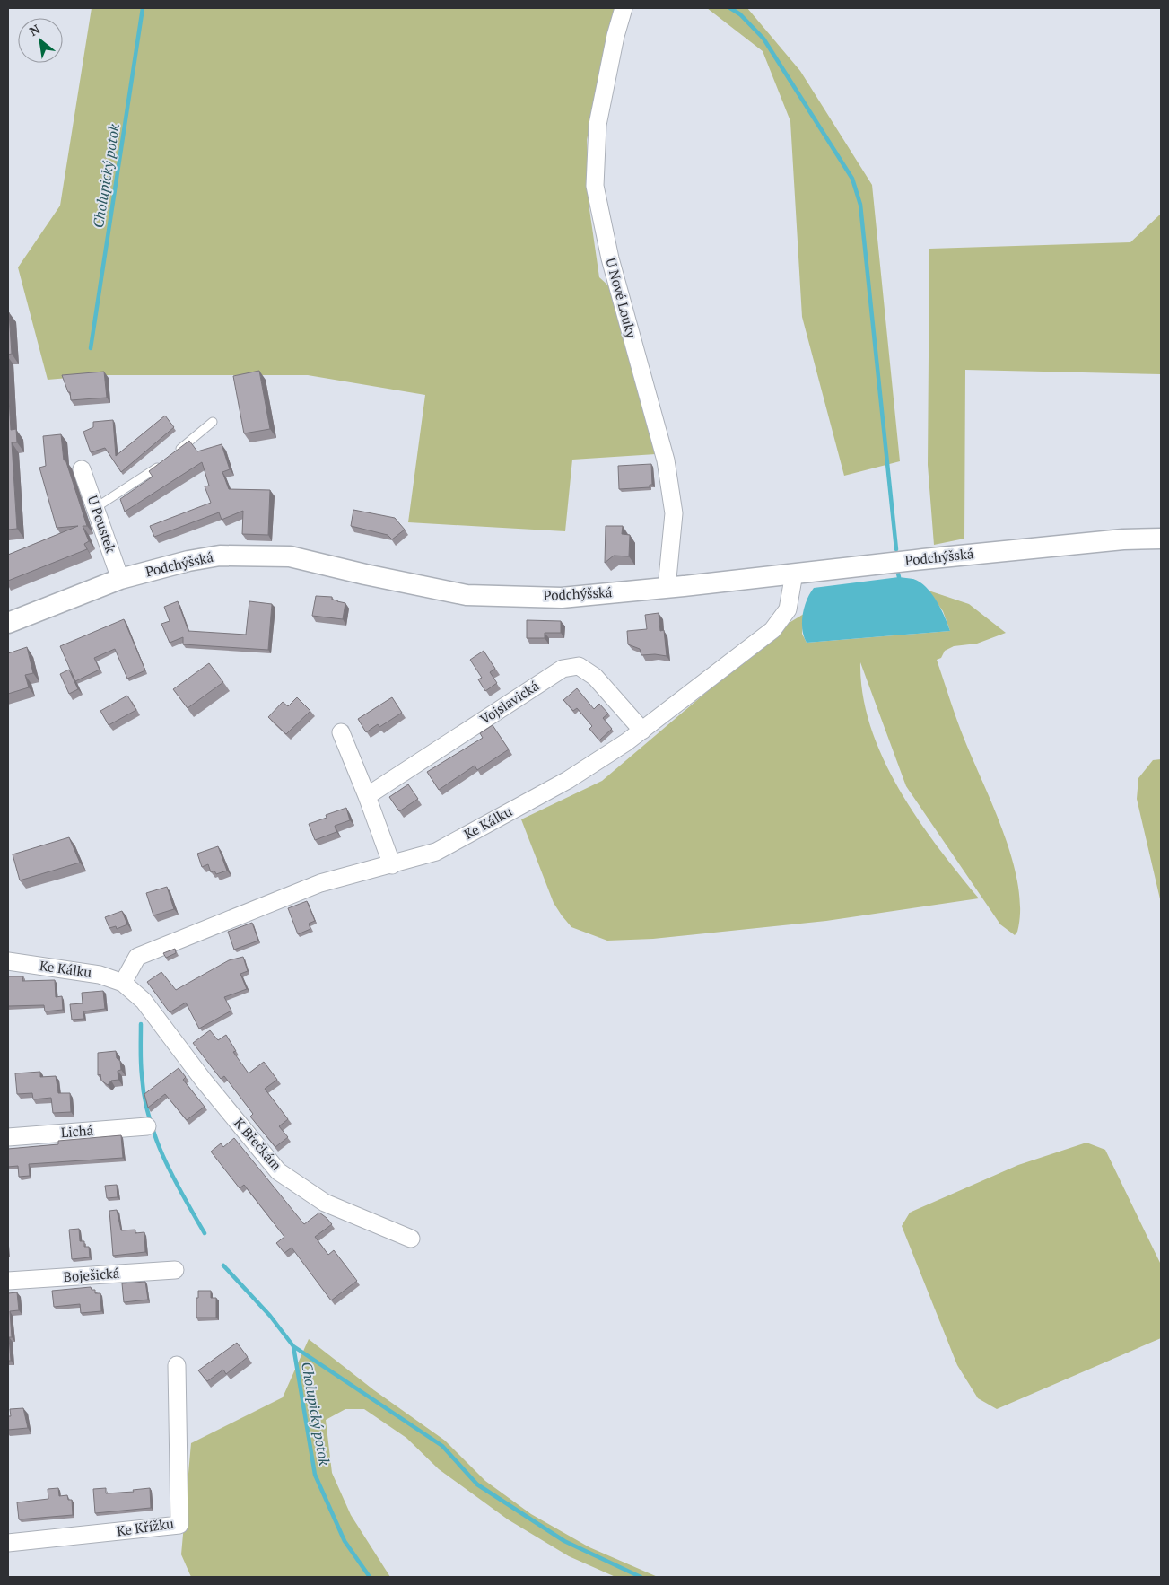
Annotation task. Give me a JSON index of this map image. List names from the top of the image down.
{
  "streets": {
    "street": [
      "U Nové Louky",
      "U Poustek",
      "Podchýšská",
      "Vojslavická",
      "Ke Kálku",
      "Lichá",
      "K Břečkám",
      "Boješická",
      "Ke Křížku"
    ]
  },
  "crossings": [
    ["U Nové Louky", "Podchýšská"],
    ["U Poustek", "Podchýšská"],
    ["Podchýšská", "Ke Kálku"],
    ["Vojslavická", "Ke Kálku"],
    ["Ke Kálku", "K Břečkám"]
  ],
  "water": ["Cholupický potok"],
  "north": "top left"
}
